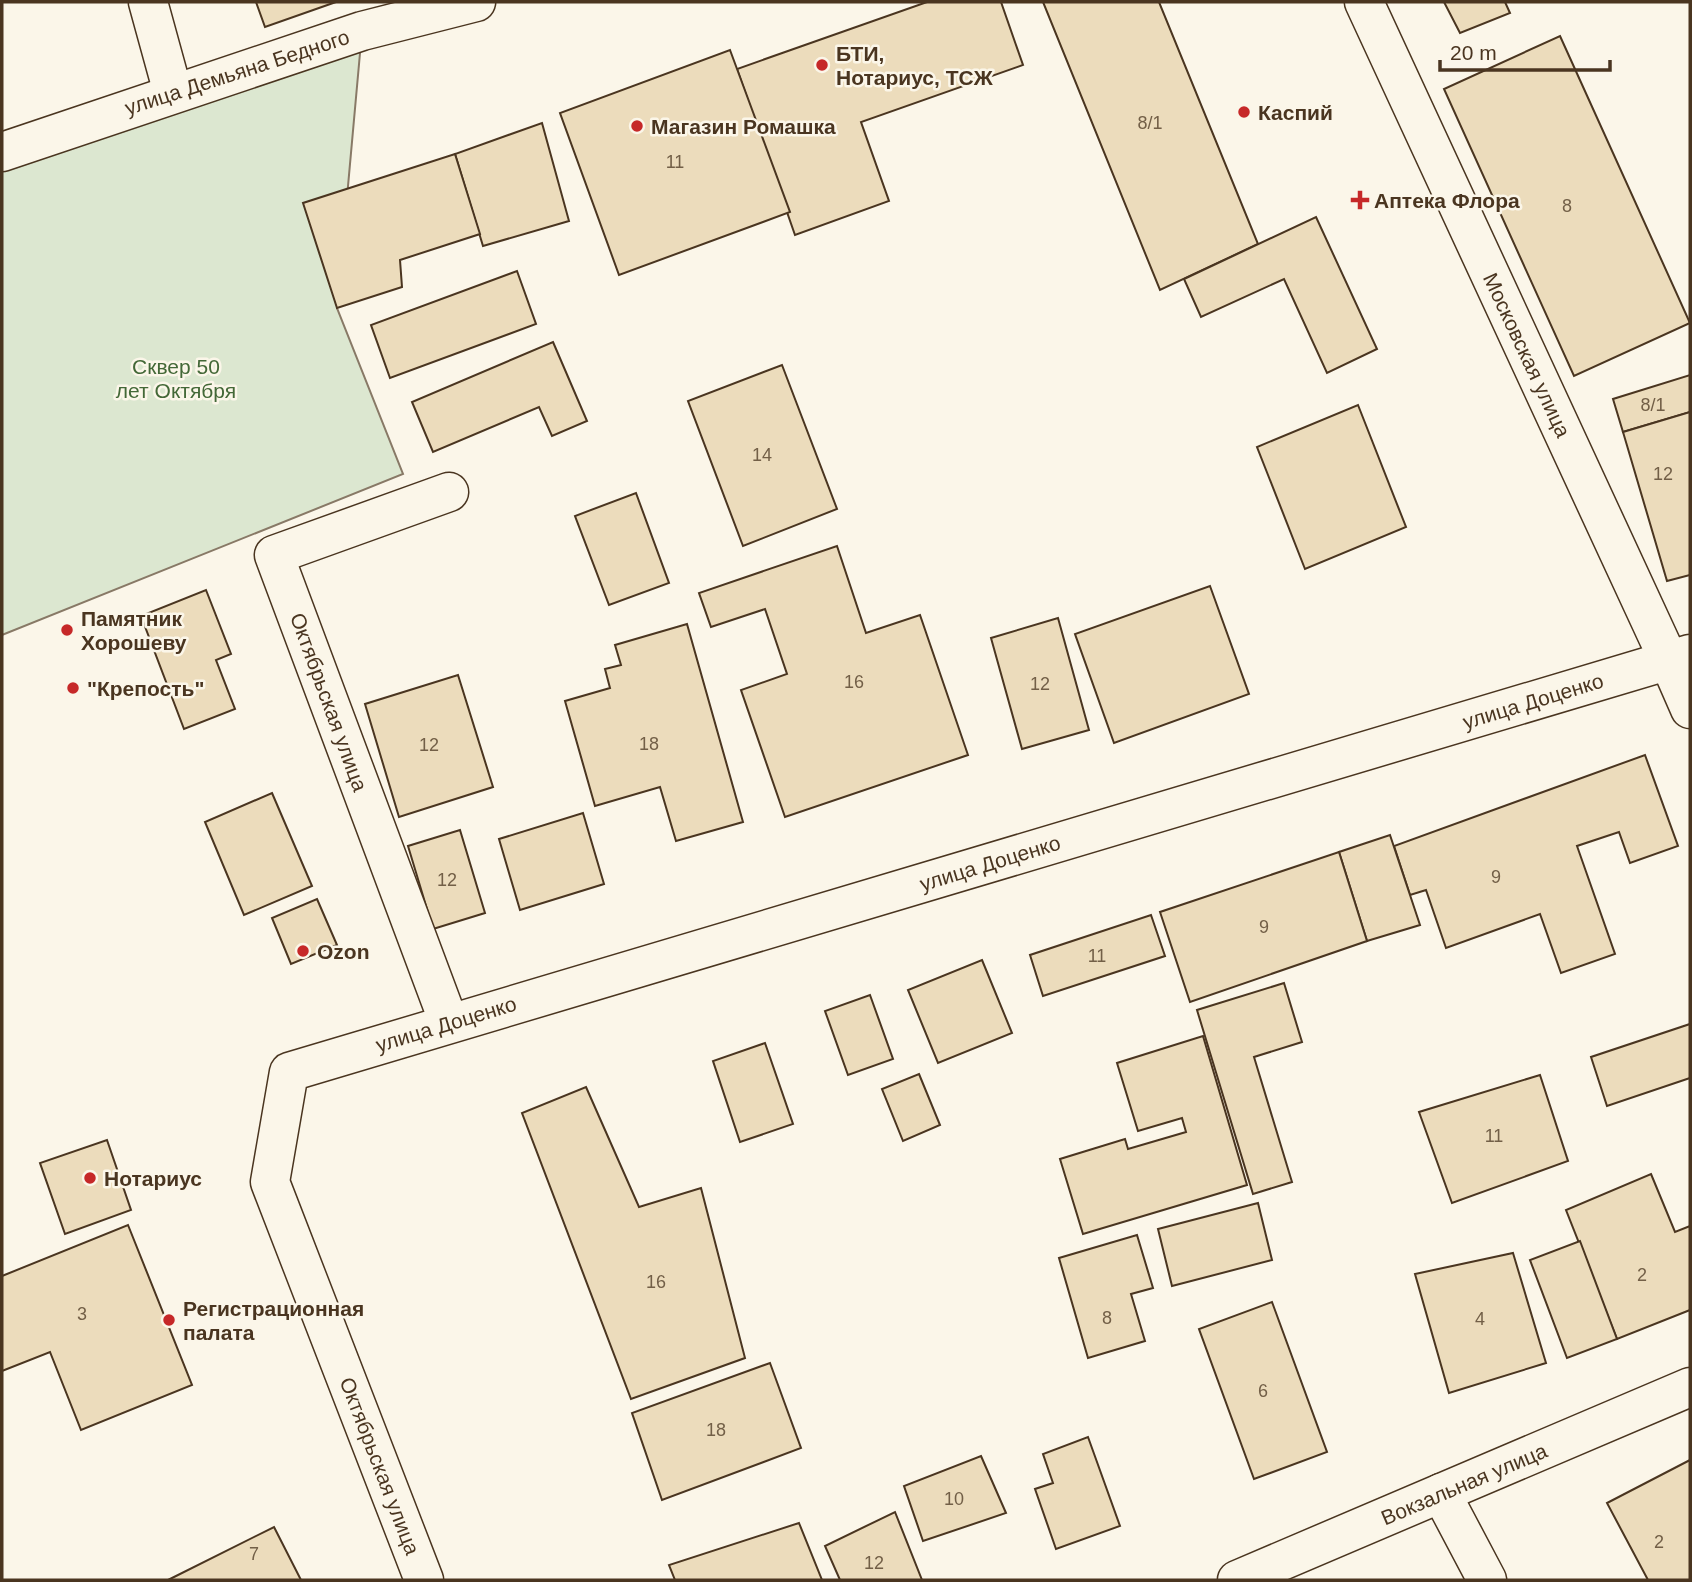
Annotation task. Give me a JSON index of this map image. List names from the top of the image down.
{
  "streets": {
    "street": [
      "улица Демьяна Бедного",
      "Московская улица",
      "улица Доценко",
      "Октябрьская улица",
      "Вокзальная улица"
    ]
  },
  "crossings": [
    ["Московская улица", "улица Доценко"],
    ["улица Доценко", "Октябрьская улица"]
  ],
  "parks": ["Сквер 50 лет Октября"],
  "places": {
    "other": [
      "БТИ, Нотариус, ТСЖ",
      "Каспий",
      "Магазин Ромашка",
      "Памятник Хорошеву",
      "\"Крепость\"",
      "Ozon",
      "Нотариус",
      "Регистрационная палата"
    ],
    "health": ["Аптека Флора"]
  },
  "house_numbers": [
    "8/1",
    "11",
    "8",
    "8/1",
    "14",
    "12",
    "16",
    "12",
    "18",
    "12",
    "9",
    "12",
    "9",
    "11",
    "11",
    "2",
    "16",
    "3",
    "8",
    "4",
    "6",
    "18",
    "10",
    "2",
    "7",
    "12"
  ],
  "scale_bar": "20 m"
}
